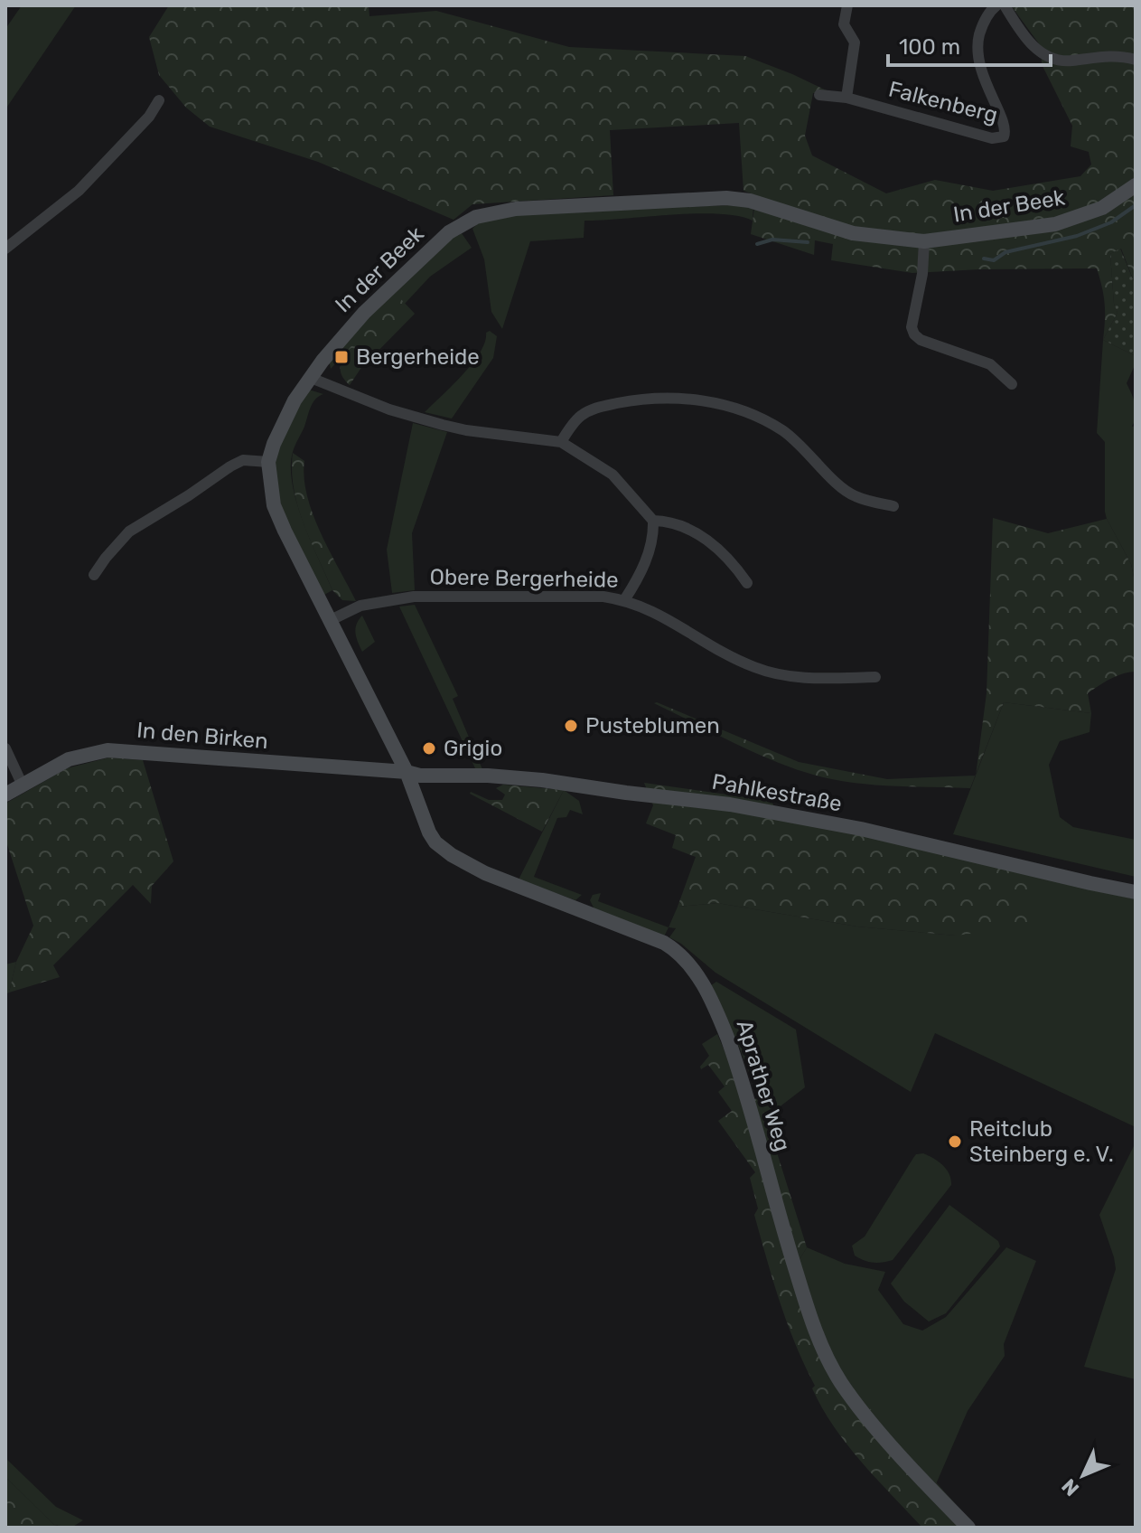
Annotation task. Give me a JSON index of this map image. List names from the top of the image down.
{
  "streets": {
    "street": [
      "Falkenberg",
      "In der Beek",
      "Obere Bergerheide",
      "In den Birken",
      "Pahlkestraße",
      "Aprather Weg"
    ]
  },
  "crossings": [
    ["In der Beek", "Obere Bergerheide"],
    ["In der Beek", "In den Birken"],
    ["In der Beek", "Pahlkestraße"],
    ["In der Beek", "Aprather Weg"],
    ["In den Birken", "Pahlkestraße"],
    ["In den Birken", "Aprather Weg"],
    ["Pahlkestraße", "Aprather Weg"]
  ],
  "places": {
    "transit": ["Bergerheide"],
    "other": ["Pusteblumen", "Grigio", "Reitclub Steinberg e. V."]
  },
  "scale_bar": "100 m",
  "north": "bottom left"
}
